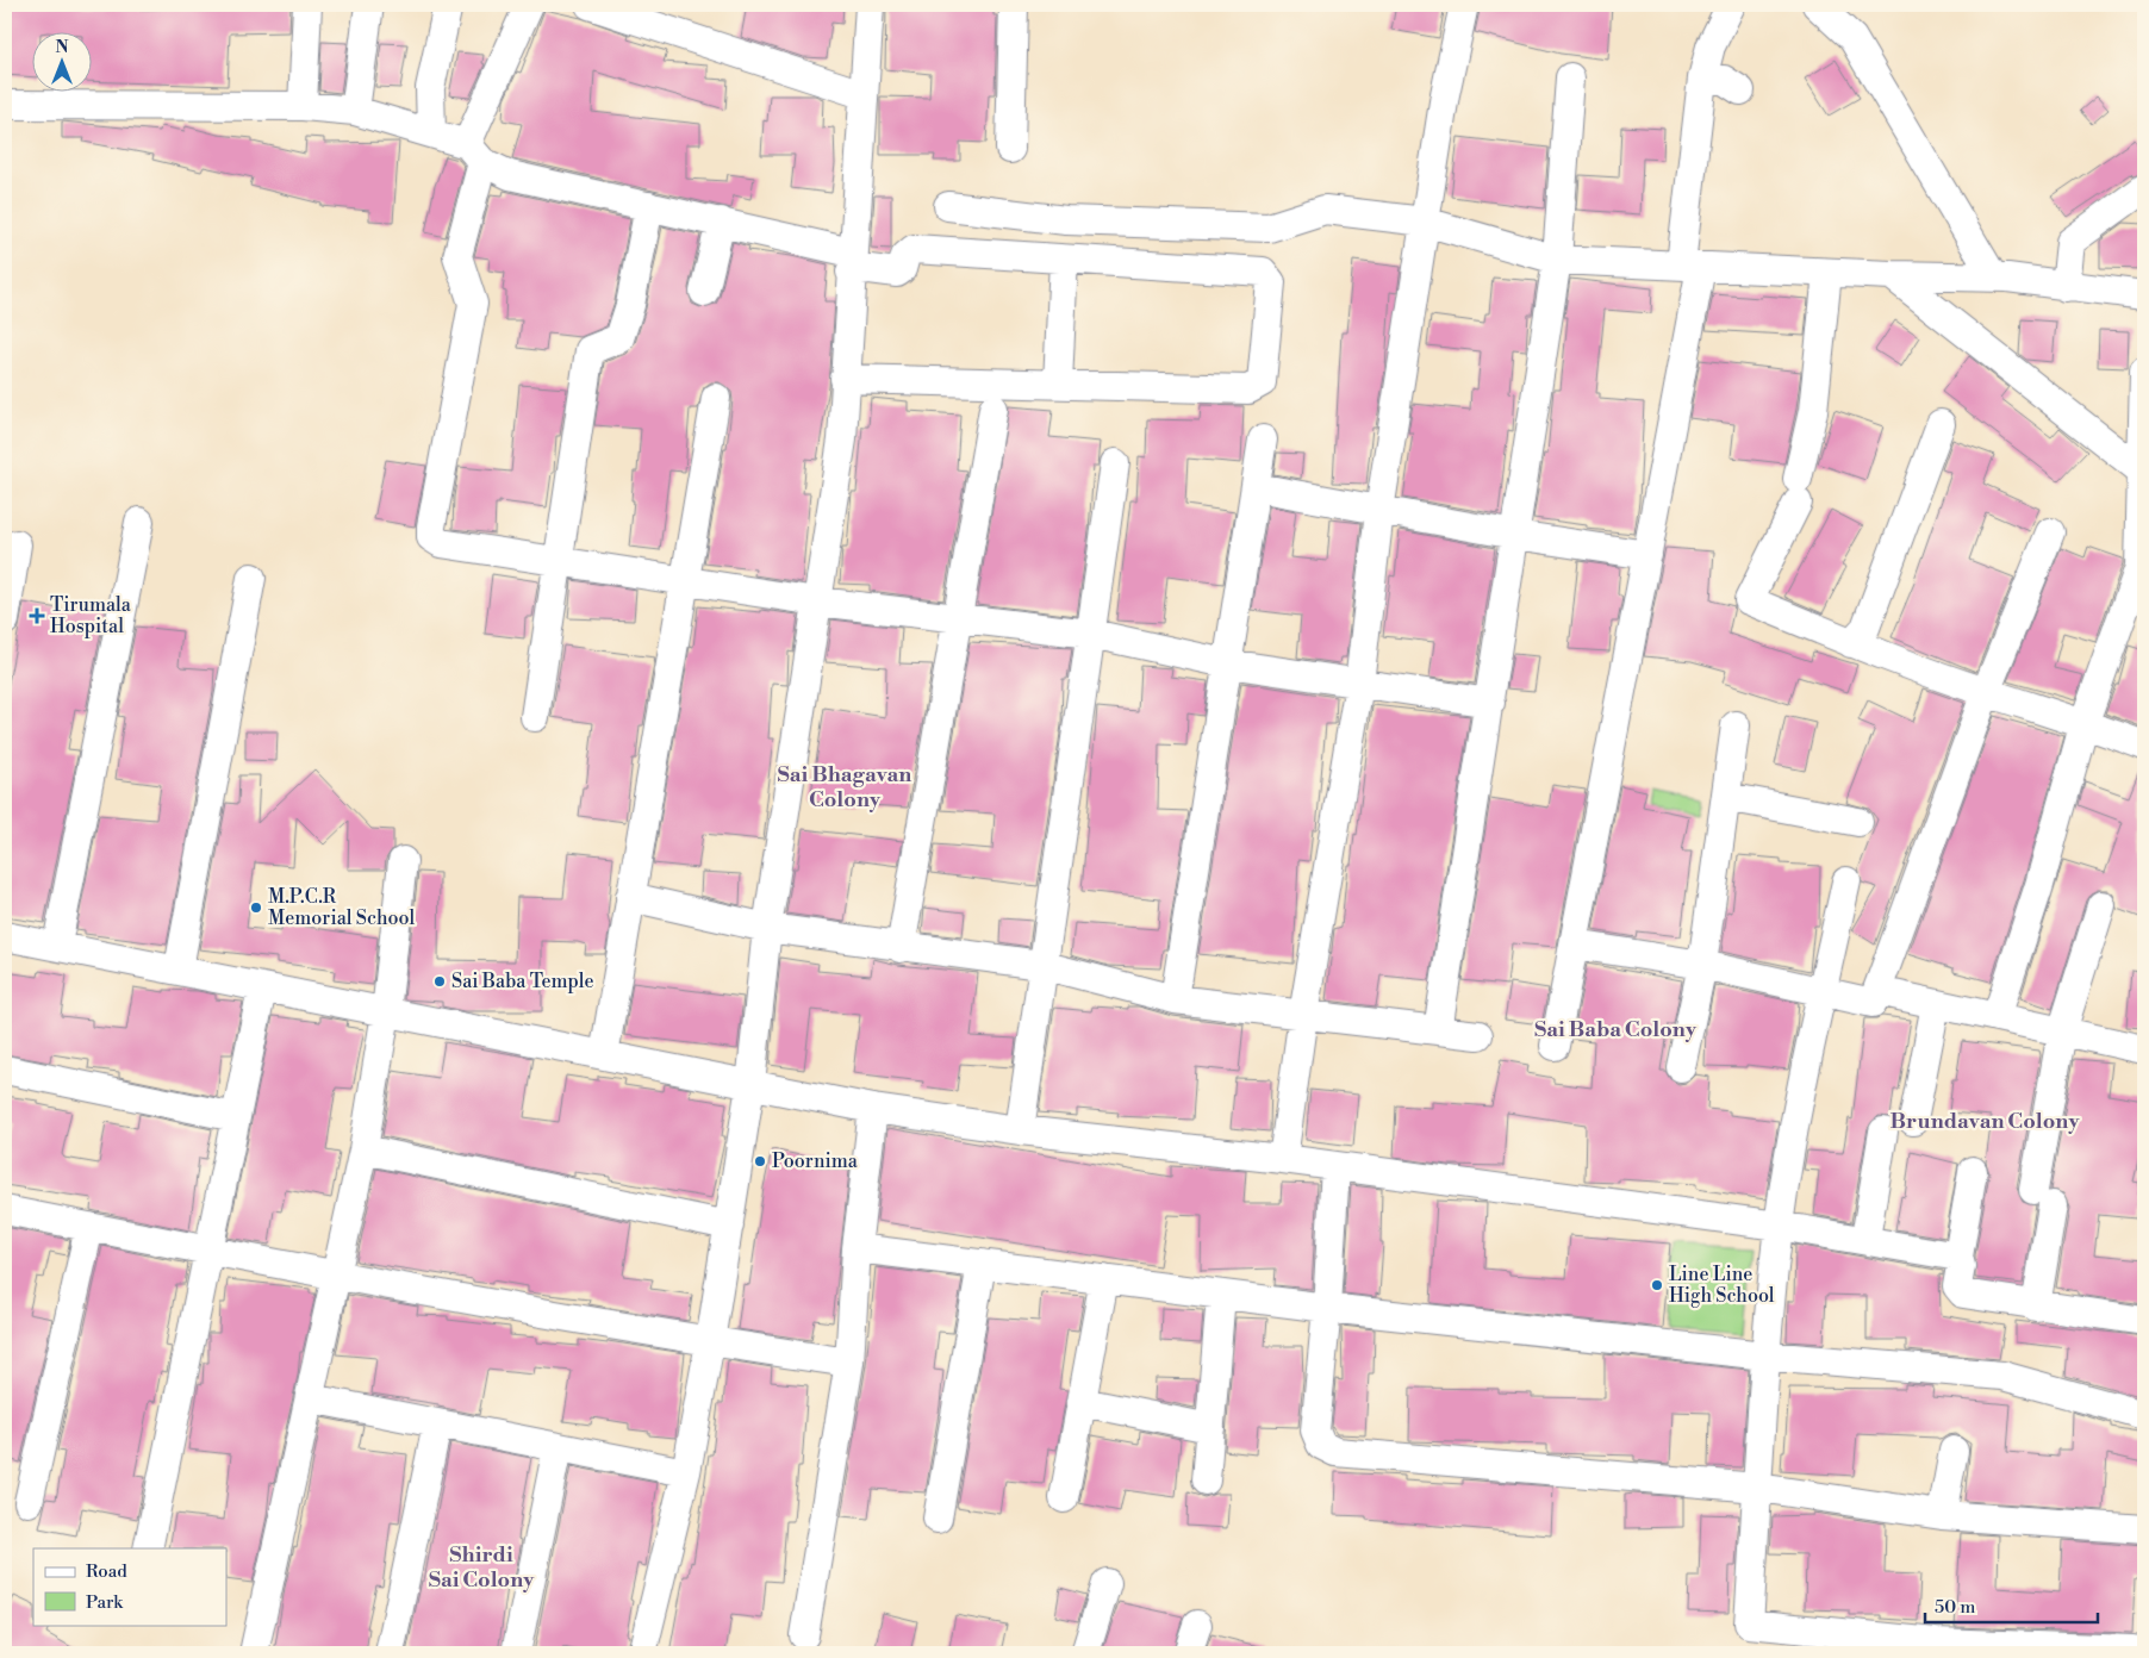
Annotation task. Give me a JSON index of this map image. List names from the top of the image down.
{
  "districts": [
    "Sai Bhagavan Colony",
    "Sai Baba Colony",
    "Brundavan Colony",
    "Shirdi Sai Colony"
  ],
  "places": {
    "health": ["Tirumala Hospital"],
    "other": [
      "M.P.C.R Memorial School",
      "Sai Baba Temple",
      "Poornima",
      "Line Line High School"
    ]
  },
  "legend": ["Road", "Park"],
  "scale_bar": "50 m",
  "north": "top"
}
